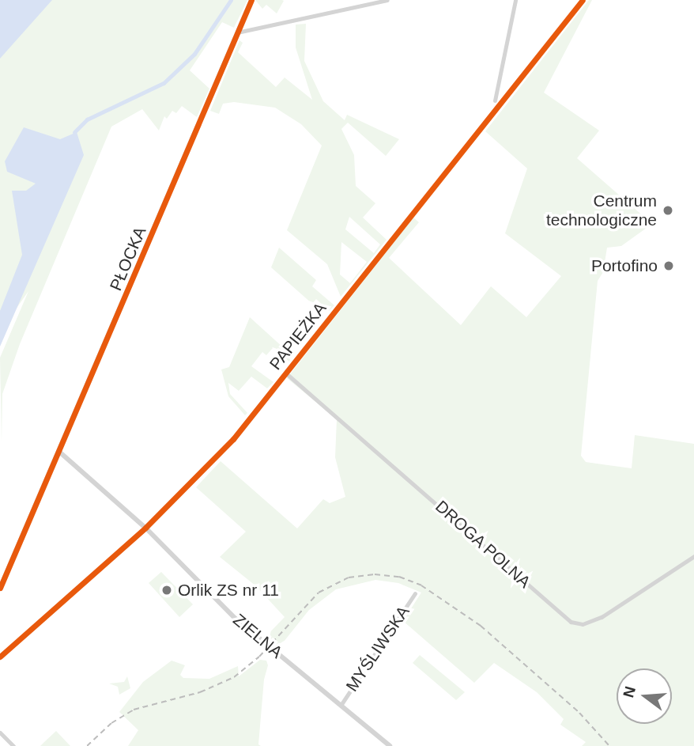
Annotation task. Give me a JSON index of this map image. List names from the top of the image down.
{
  "streets": {
    "street": [
      "PŁOCKA",
      "PAPIEŻKA",
      "DROGA POLNA",
      "ZIELNA",
      "MYŚLIWSKA"
    ]
  },
  "crossings": [
    ["PŁOCKA", "ZIELNA"],
    ["PAPIEŻKA", "DROGA POLNA"],
    ["PAPIEŻKA", "ZIELNA"],
    ["ZIELNA", "MYŚLIWSKA"]
  ],
  "places": ["Centrum technologiczne", "Portofino", "Orlik ZS nr 11"],
  "north": "left"
}
